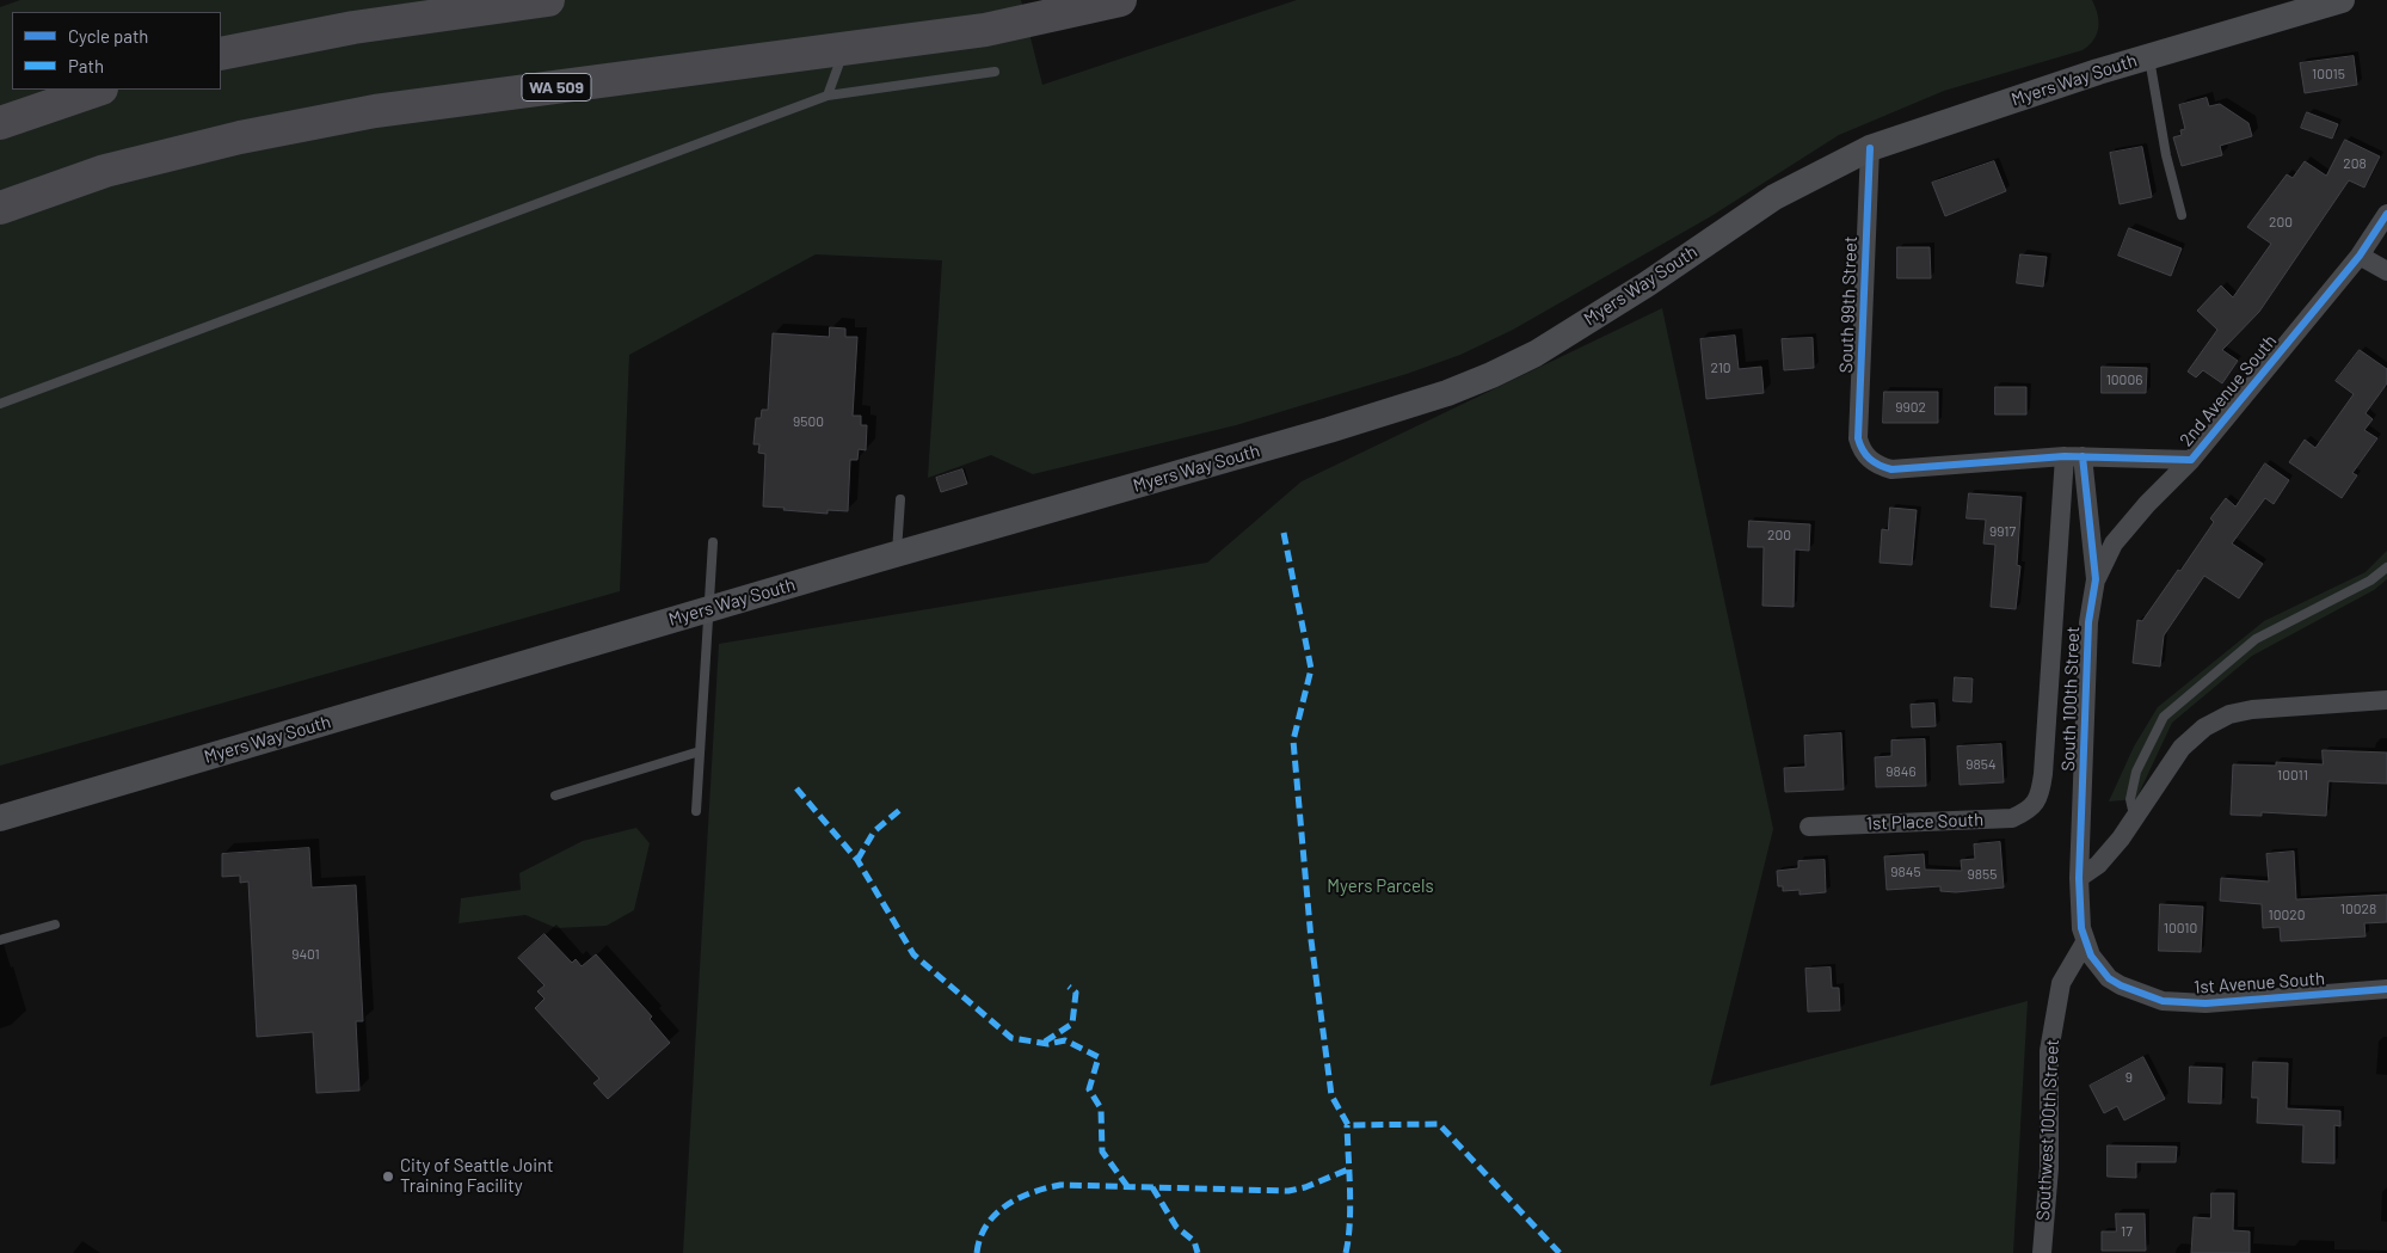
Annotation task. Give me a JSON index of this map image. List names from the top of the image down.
{
  "streets": {
    "highway": ["WA 509"],
    "main road": ["Myers Way South"],
    "street": [
      "South 99th Street",
      "2nd Avenue South",
      "South 100th Street",
      "1st Place South",
      "1st Avenue South",
      "Southwest 100th Street"
    ]
  },
  "crossings": [
    ["Myers Way South", "South 99th Street"],
    ["South 99th Street", "2nd Avenue South"],
    ["2nd Avenue South", "South 100th Street"],
    ["South 100th Street", "1st Place South"],
    ["South 100th Street", "1st Avenue South"],
    ["South 100th Street", "Southwest 100th Street"],
    ["1st Avenue South", "Southwest 100th Street"]
  ],
  "parks": ["Myers Parcels"],
  "places": ["City of Seattle Joint Training Facility"],
  "house_numbers": [
    "10015",
    "208",
    "200",
    "210",
    "10006",
    "9902",
    "9500",
    "9917",
    "200",
    "9854",
    "9846",
    "10011",
    "9845",
    "9855",
    "10028",
    "10020",
    "10010",
    "9401",
    "9",
    "17"
  ],
  "legend": ["Cycle path", "Path"]
}
